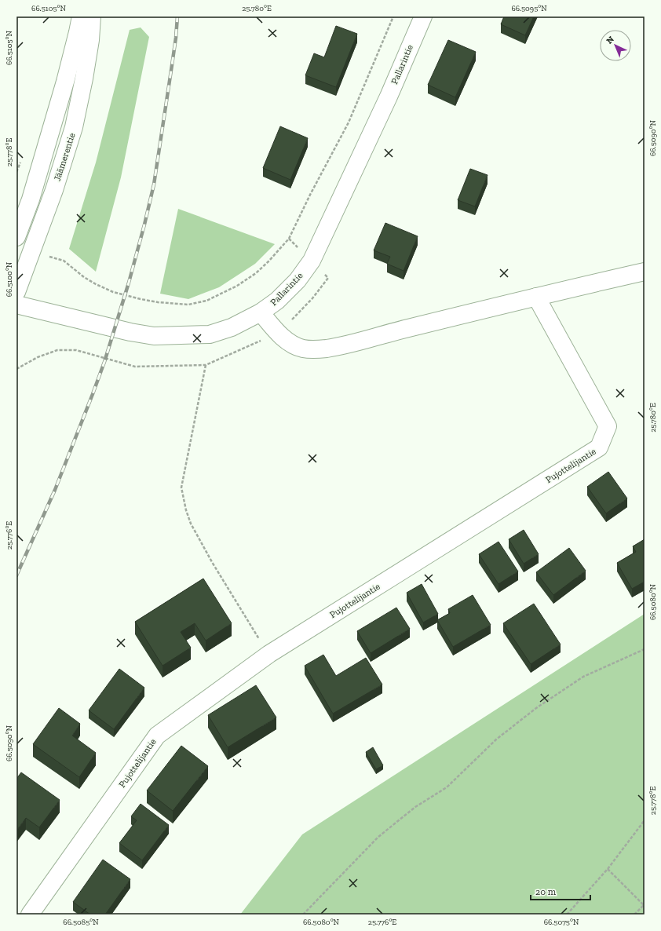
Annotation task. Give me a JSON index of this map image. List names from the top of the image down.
{
  "streets": {
    "street": ["Pallarintie", "Jäämerentie", "Pujottelijantie"]
  },
  "scale_bar": "20 m",
  "north": "top left",
  "coordinates": [
    "66.5105°N",
    "25.780°E",
    "66.5095°N",
    "66.5090°N",
    "25.778°E",
    "66.5100°N",
    "25.776°E",
    "66.5080°N",
    "66.5085°N",
    "66.5075°N"
  ]
}
